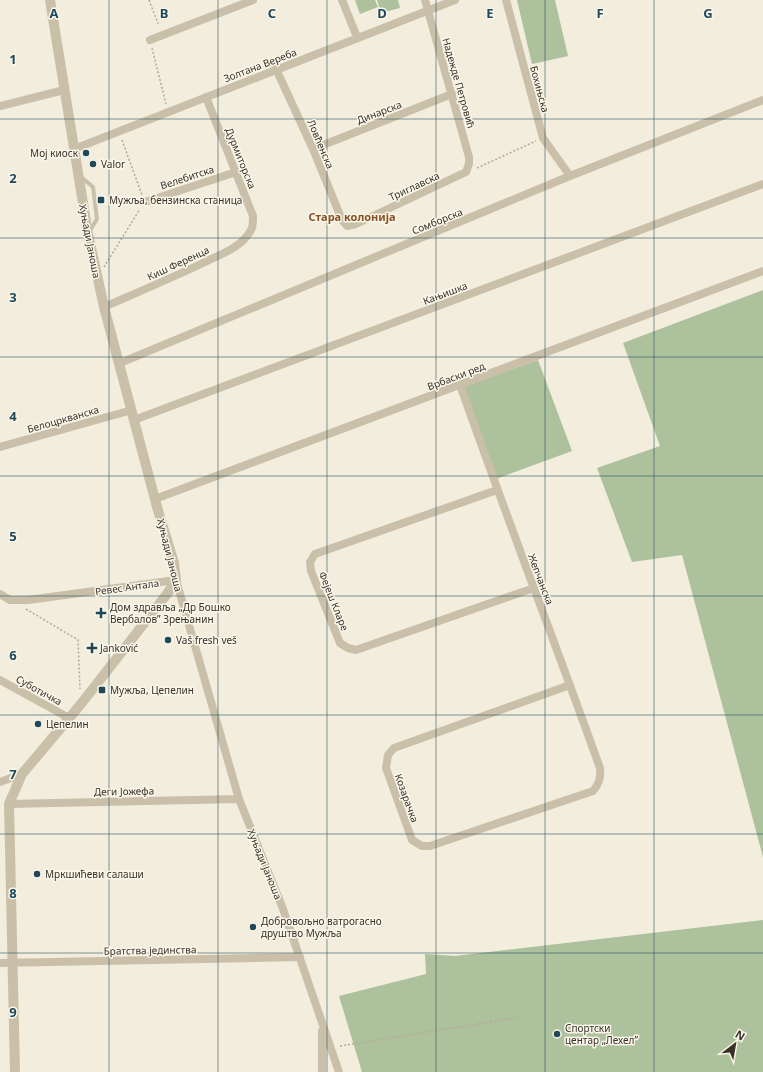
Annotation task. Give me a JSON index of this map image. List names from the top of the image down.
{
  "streets": {
    "street": [
      "Золтана Вереба",
      "Надежде Петровић",
      "Бохињска",
      "Динарска",
      "Ловћенска",
      "Дурмиторска",
      "Велебитска",
      "Триглавска",
      "Сомборска",
      "Хуњади Јаноша",
      "Киш Ференца",
      "Кањишка",
      "Врбаски ред",
      "Белоцркванска",
      "Жепчанска",
      "Ревес Антала",
      "Фејеш Кларе",
      "Суботичка",
      "Деги Јожефа",
      "Козарачка",
      "Братства јединства"
    ]
  },
  "crossings": [
    ["Золтана Вереба", "Надежде Петровић"],
    ["Золтана Вереба", "Ловћенска"],
    ["Золтана Вереба", "Дурмиторска"],
    ["Золтана Вереба", "Хуњади Јаноша"],
    ["Надежде Петровић", "Динарска"],
    ["Надежде Петровић", "Триглавска"],
    ["Бохињска", "Сомборска"],
    ["Динарска", "Ловћенска"],
    ["Ловћенска", "Триглавска"],
    ["Дурмиторска", "Велебитска"],
    ["Дурмиторска", "Киш Ференца"],
    ["Сомборска", "Хуњади Јаноша"],
    ["Хуњади Јаноша", "Киш Ференца"],
    ["Хуњади Јаноша", "Кањишка"],
    ["Хуњади Јаноша", "Врбаски ред"],
    ["Хуњади Јаноша", "Белоцркванска"],
    ["Хуњади Јаноша", "Ревес Антала"],
    ["Хуњади Јаноша", "Деги Јожефа"],
    ["Хуњади Јаноша", "Братства јединства"],
    ["Врбаски ред", "Жепчанска"],
    ["Жепчанска", "Фејеш Кларе"],
    ["Жепчанска", "Козарачка"],
    ["Ревес Антала", "Суботичка"],
    ["Ревес Антала", "Деги Јожефа"]
  ],
  "districts": ["Стара колонија"],
  "places": {
    "other": [
      "Мој киоск",
      "Valor",
      "Vaš fresh veš",
      "Цепелин",
      "Мркшићеви салаши",
      "Добровољно ватрогасно друштво Мужља",
      "Спортски центар „Лехел”"
    ],
    "transit": ["Мужља, бензинска станица", "Мужља, Цепелин"],
    "health": ["Дом здравља „Др Бошко Вербалов” Зрењанин", "Janković"]
  },
  "north": "top right",
  "grid": {
    "columns": [
      "A",
      "B",
      "C",
      "D",
      "E",
      "F",
      "G"
    ],
    "rows": [
      "1",
      "2",
      "3",
      "4",
      "5",
      "6",
      "7",
      "8",
      "9"
    ]
  }
}
